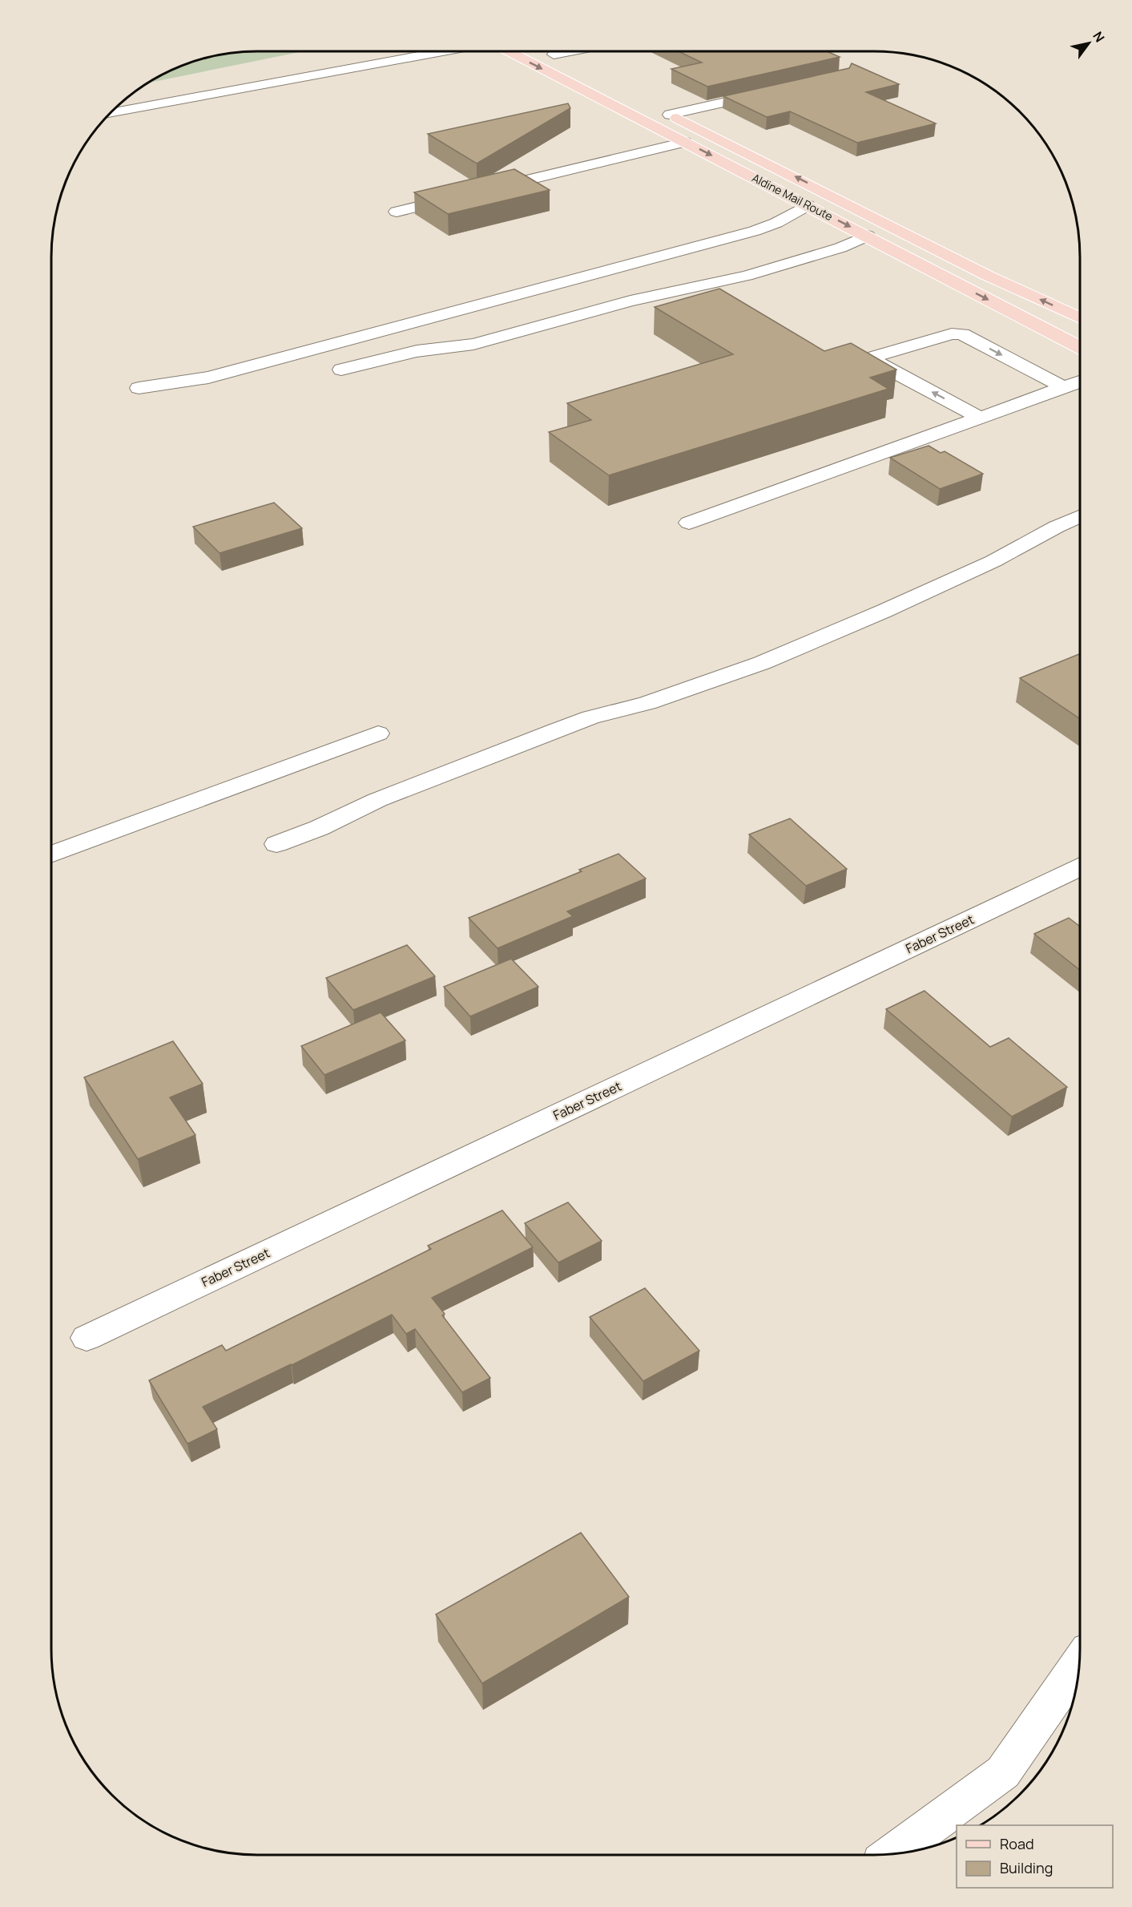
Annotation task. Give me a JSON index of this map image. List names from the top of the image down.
{
  "streets": {
    "main road": ["Aldine Mail Route"],
    "street": ["Faber Street"]
  },
  "legend": ["Road", "Building"],
  "north": "top right"
}
